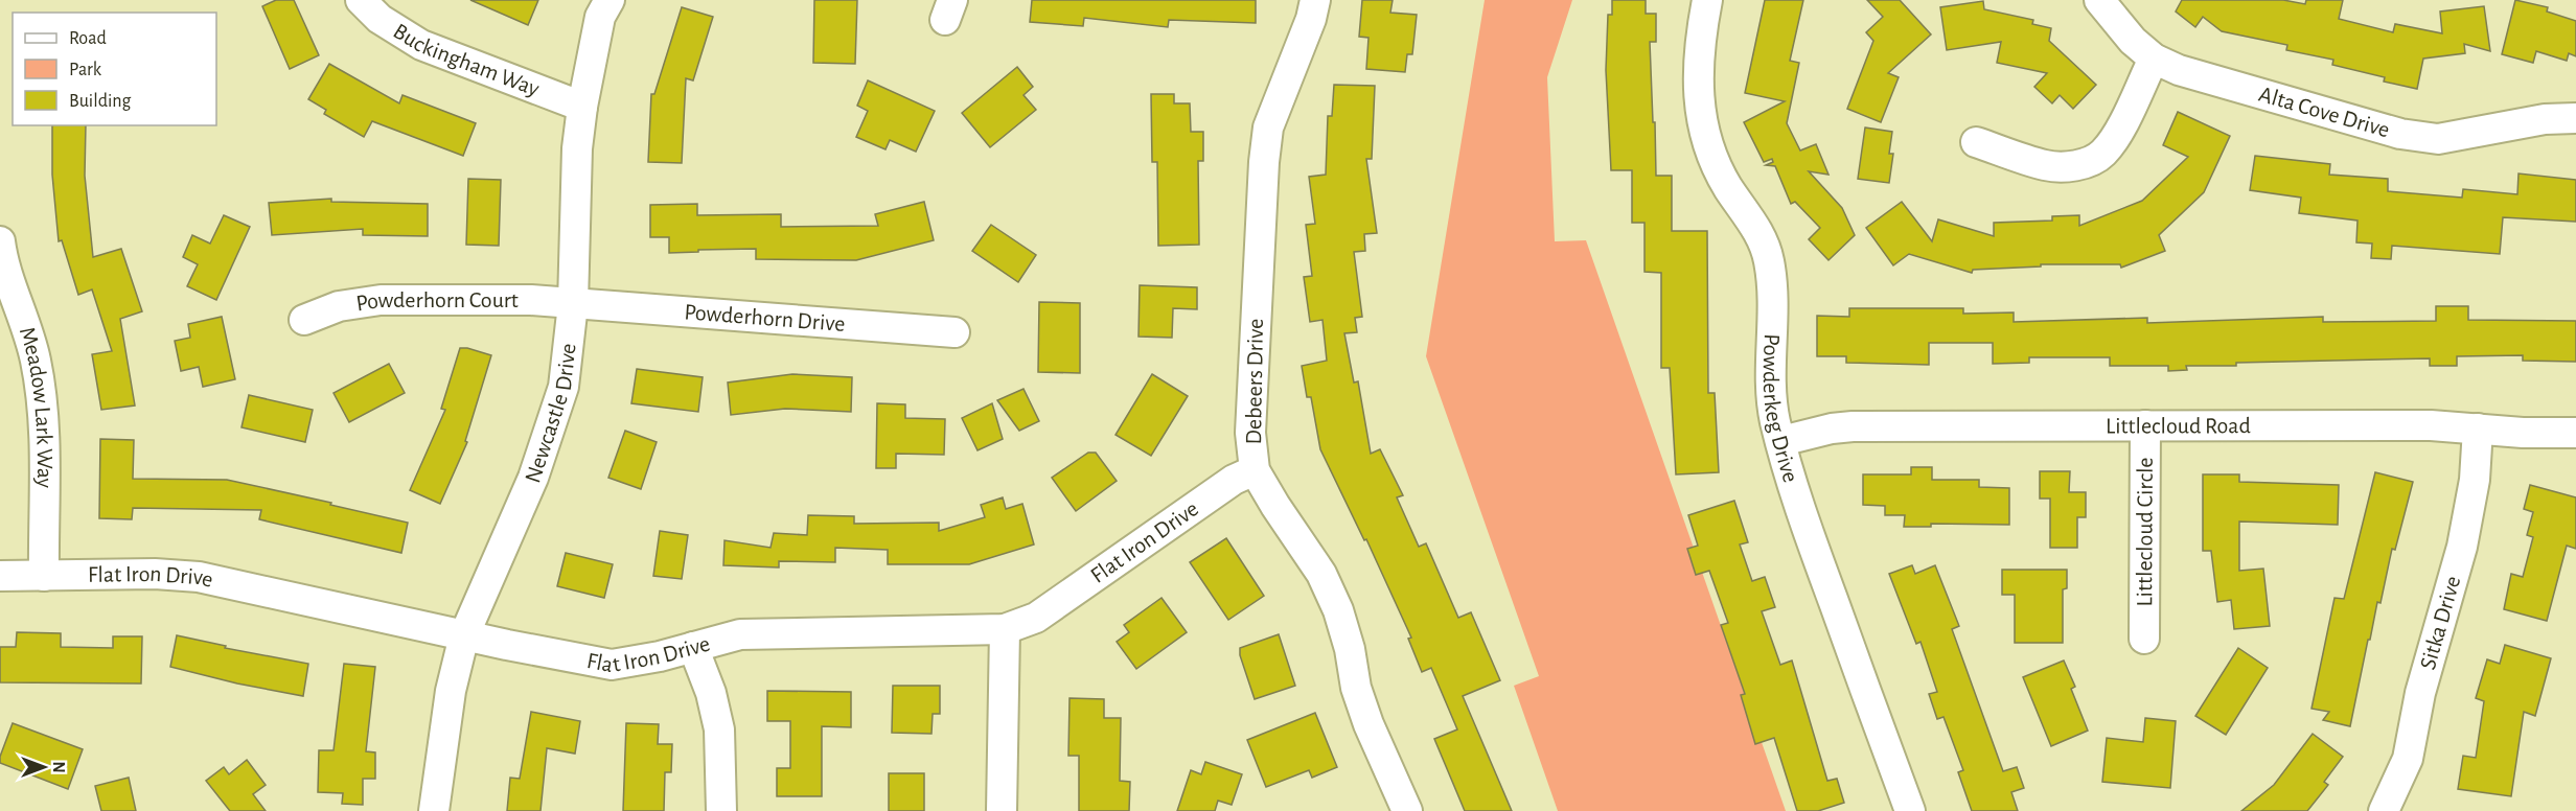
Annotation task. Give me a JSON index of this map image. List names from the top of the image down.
{
  "streets": {
    "street": [
      "Buckingham Way",
      "Alta Cove Drive",
      "Powderhorn Court",
      "Powderhorn Drive",
      "Debeers Drive",
      "Meadow Lark Way",
      "Powderkeg Drive",
      "Newcastle Drive",
      "Littlecloud Road",
      "Littlecloud Circle",
      "Flat Iron Drive",
      "Sitka Drive"
    ]
  },
  "crossings": [
    ["Buckingham Way", "Newcastle Drive"],
    ["Powderhorn Court", "Powderhorn Drive"],
    ["Powderhorn Court", "Newcastle Drive"],
    ["Powderhorn Drive", "Newcastle Drive"],
    ["Debeers Drive", "Flat Iron Drive"],
    ["Meadow Lark Way", "Flat Iron Drive"],
    ["Powderkeg Drive", "Littlecloud Road"],
    ["Newcastle Drive", "Flat Iron Drive"],
    ["Littlecloud Road", "Littlecloud Circle"],
    ["Littlecloud Road", "Sitka Drive"]
  ],
  "legend": ["Road", "Park", "Building"],
  "north": "right"
}
